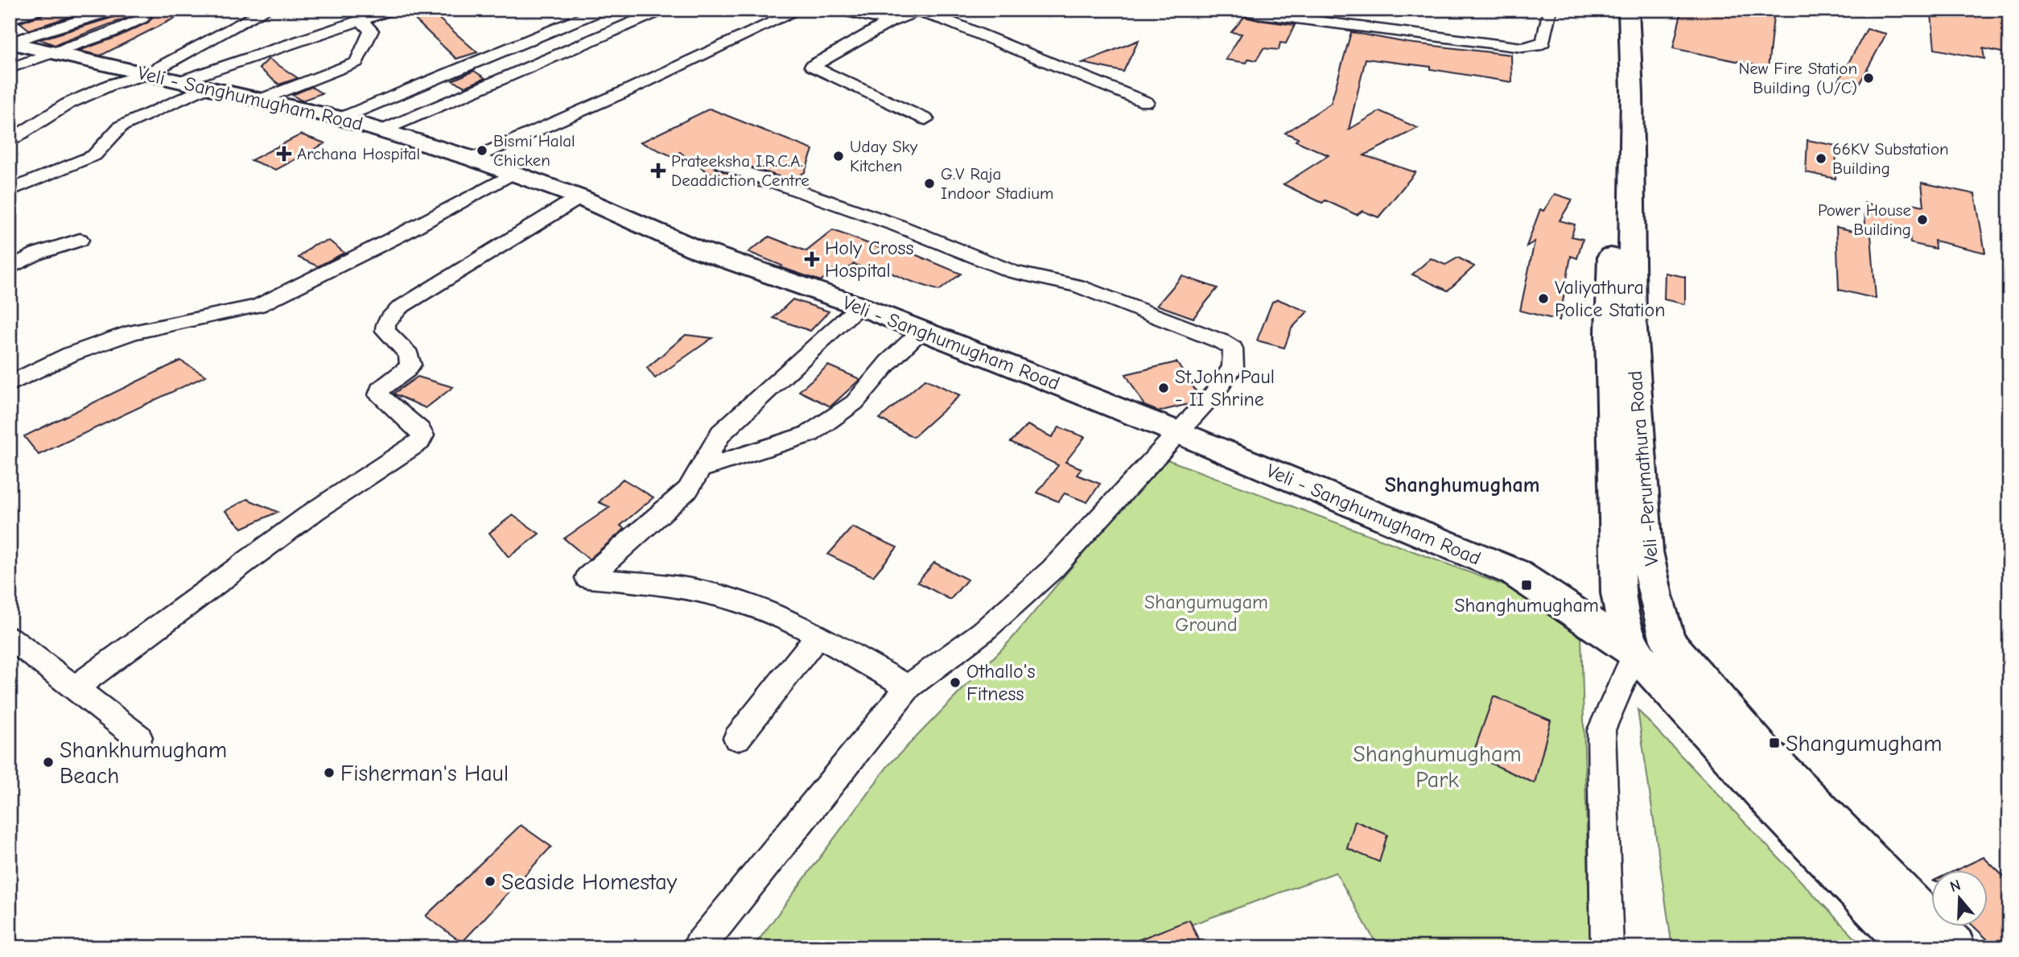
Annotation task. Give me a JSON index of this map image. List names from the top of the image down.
{
  "streets": {
    "main road": ["Veli - Sanghumugham Road", "Veli -Perumathura Road"]
  },
  "crossings": [
    ["Veli - Sanghumugham Road", "Veli -Perumathura Road"]
  ],
  "districts": ["Shanghumugham"],
  "parks": ["Shangumugam Ground", "Shanghumugham Park"],
  "places": {
    "other": [
      "New Fire Station Building (U/C)",
      "Bismi Halal Chicken",
      "Uday Sky Kitchen",
      "66KV Substation Building",
      "G.V Raja Indoor Stadium",
      "Power House Building",
      "Valiyathura Police Station",
      "St.John Paul - II Shrine",
      "Othallo's Fitness",
      "Shankhumugham Beach",
      "Fisherman's Haul",
      "Seaside Homestay"
    ],
    "health": ["Archana Hospital", "Prateeksha I.R.C.A. Deaddiction Centre", "Holy Cross Hospital"],
    "transit": ["Shanghumugham", "Shangumugham"]
  },
  "north": "top"
}
